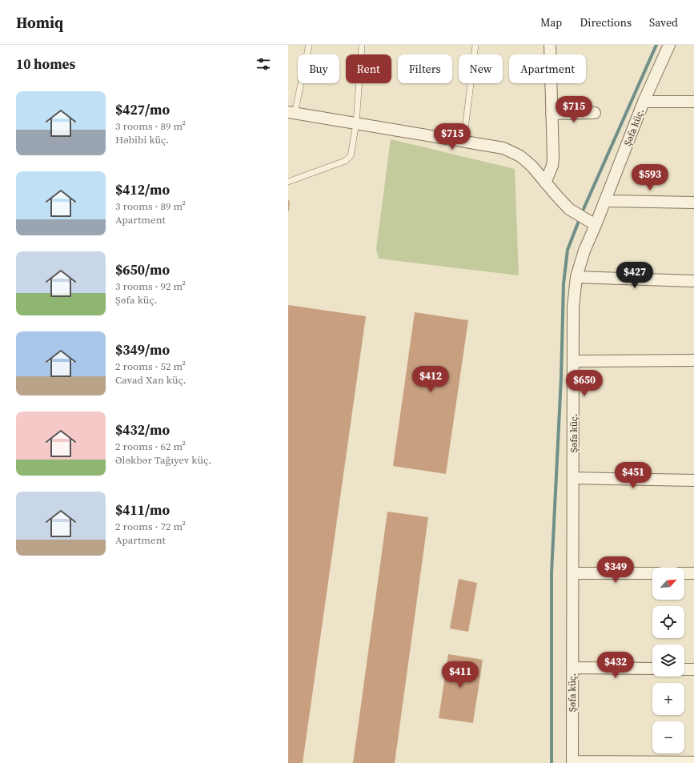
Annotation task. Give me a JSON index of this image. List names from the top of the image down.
{
  "streets": {
    "street": ["Şəfa küç."]
  },
  "north": "top right",
  "page": {
    "header": "Homiq",
    "nav": ["Map", "Directions", "Saved"],
    "heading": "10 homes",
    "chip": [
      "Buy",
      "Rent",
      "Filters",
      "New",
      "Apartment"
    ],
    "list": [
      {
        "name": "$427/mo",
        "note": "3 rooms · 89 m² · Həbibi küç."
      },
      {
        "name": "$412/mo",
        "note": "3 rooms · 89 m² · Apartment"
      },
      {
        "name": "$650/mo",
        "note": "3 rooms · 92 m² · Şəfa küç."
      },
      {
        "name": "$349/mo",
        "note": "2 rooms · 52 m² · Cavad Xan küç."
      },
      {
        "name": "$432/mo",
        "note": "2 rooms · 62 m² · Ələkbər Tağıyev küç."
      },
      {
        "name": "$411/mo",
        "note": "2 rooms · 72 m² · Apartment"
      }
    ],
    "price": [
      "$715",
      "$715",
      "$593",
      "$427",
      "$412",
      "$650",
      "$451",
      "$349",
      "$432",
      "$411"
    ],
    "map_buttons": ["+", "−"]
  }
}
